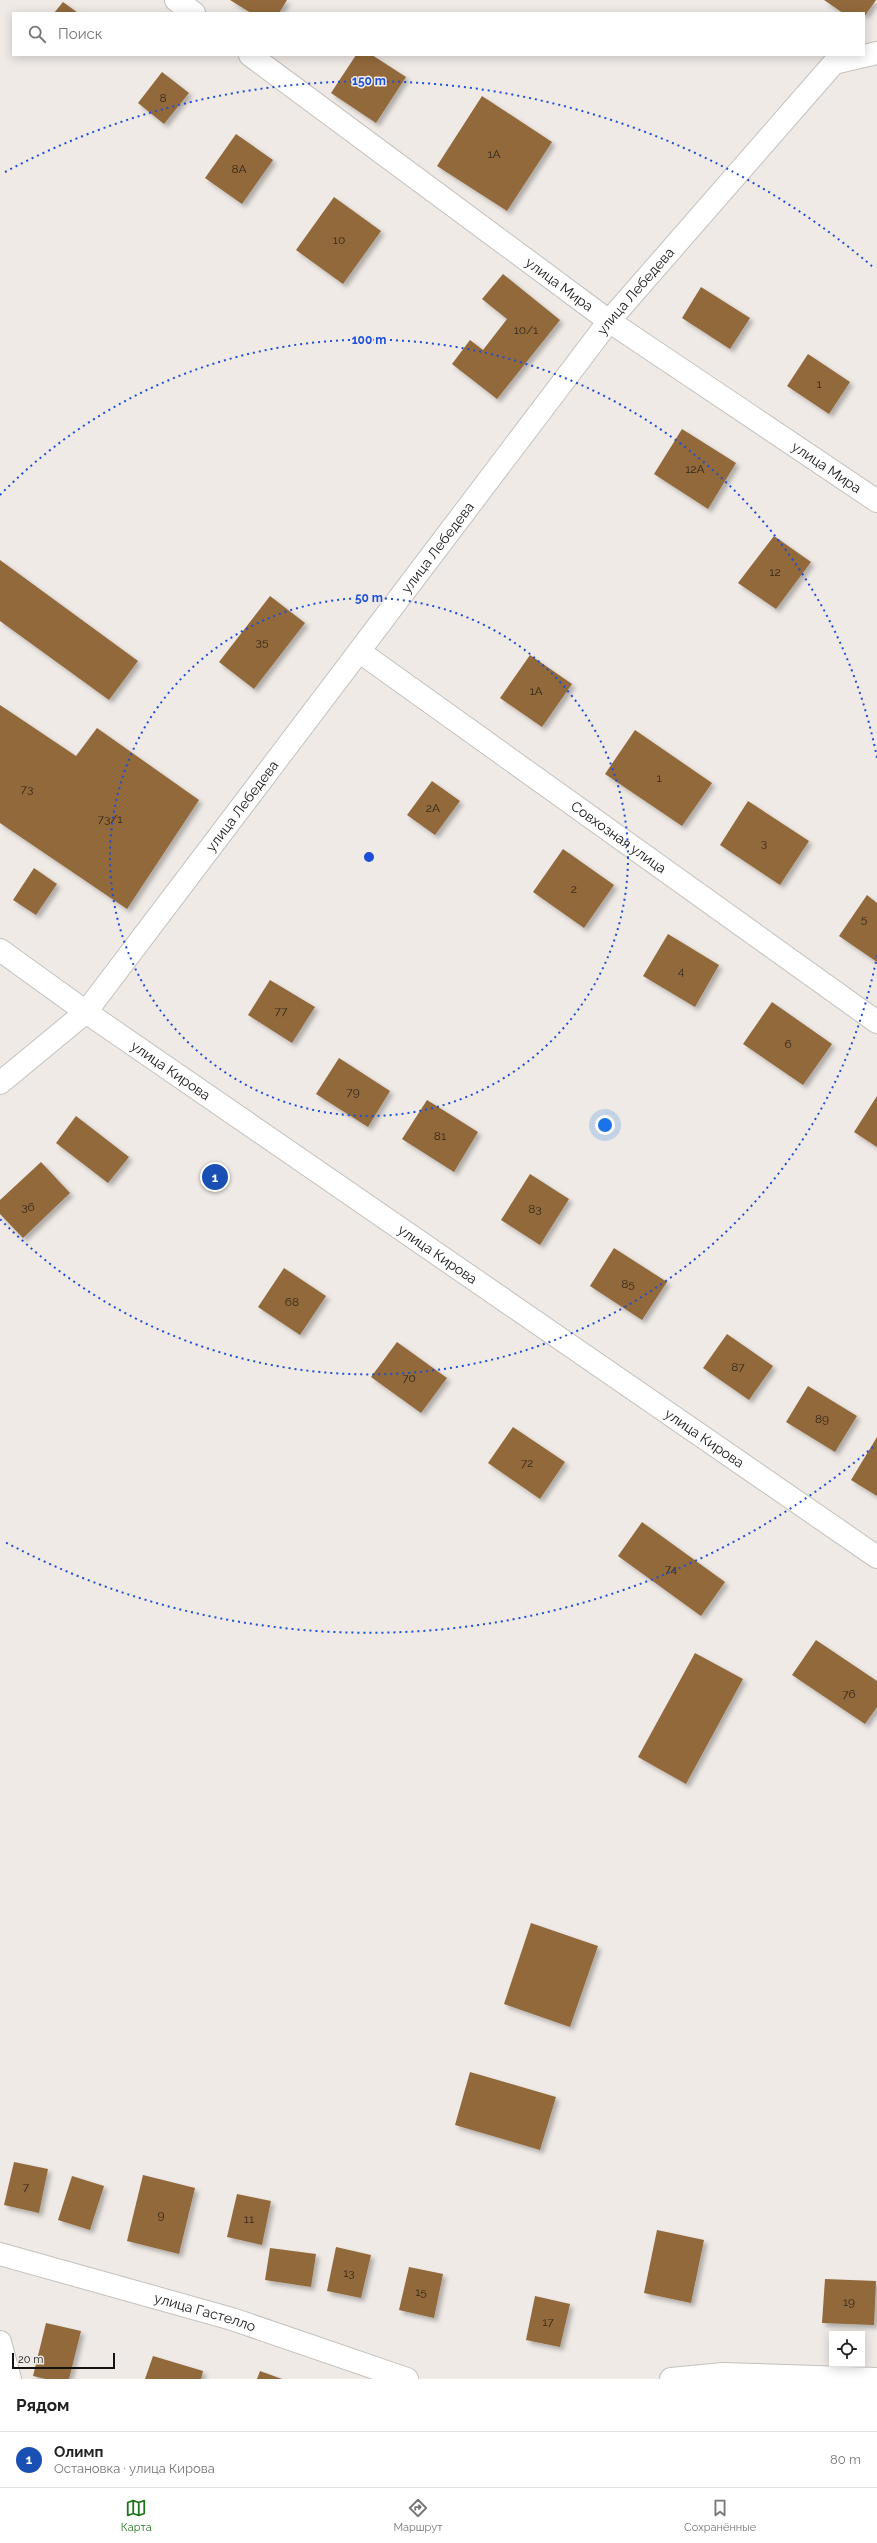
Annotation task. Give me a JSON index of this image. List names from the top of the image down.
{
  "streets": {
    "street": [
      "улица Мира",
      "улица Лебедева",
      "Совхозная улица",
      "улица Кирова",
      "улица Гастелло"
    ]
  },
  "crossings": [
    ["улица Мира", "улица Лебедева"],
    ["улица Лебедева", "Совхозная улица"],
    ["улица Лебедева", "улица Кирова"]
  ],
  "house_numbers": [
    "8",
    "1А",
    "8А",
    "10",
    "10/1",
    "1",
    "12А",
    "12",
    "35",
    "1А",
    "1",
    "73",
    "2А",
    "73/1",
    "3",
    "2",
    "5",
    "4",
    "77",
    "6",
    "79",
    "81",
    "36",
    "83",
    "85",
    "68",
    "87",
    "70",
    "89",
    "72",
    "74",
    "76",
    "7",
    "9",
    "11",
    "13",
    "15",
    "19",
    "17"
  ],
  "scale_bar": "20 m",
  "page": {
    "search": "Поиск",
    "pins": "1",
    "scale": "20 m",
    "heading": "Рядом",
    "list": [
      {
        "mark": "1",
        "name": "Олимп",
        "note": "Остановка · улица Кирова",
        "value": "80 m"
      }
    ],
    "nav": ["Карта", "Маршрут", "Сохранённые"]
  },
  "rings": ["150 m", "100 m", "50 m"]
}
